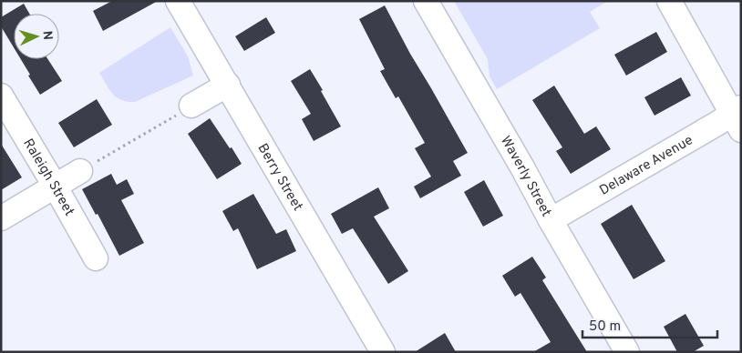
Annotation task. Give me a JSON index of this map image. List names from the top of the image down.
{
  "streets": {
    "street": [
      "Delaware Avenue",
      "Raleigh Street",
      "Berry Street",
      "Waverly Street"
    ]
  },
  "crossings": [
    ["Delaware Avenue", "Waverly Street"]
  ],
  "scale_bar": "50 m",
  "north": "right"
}
